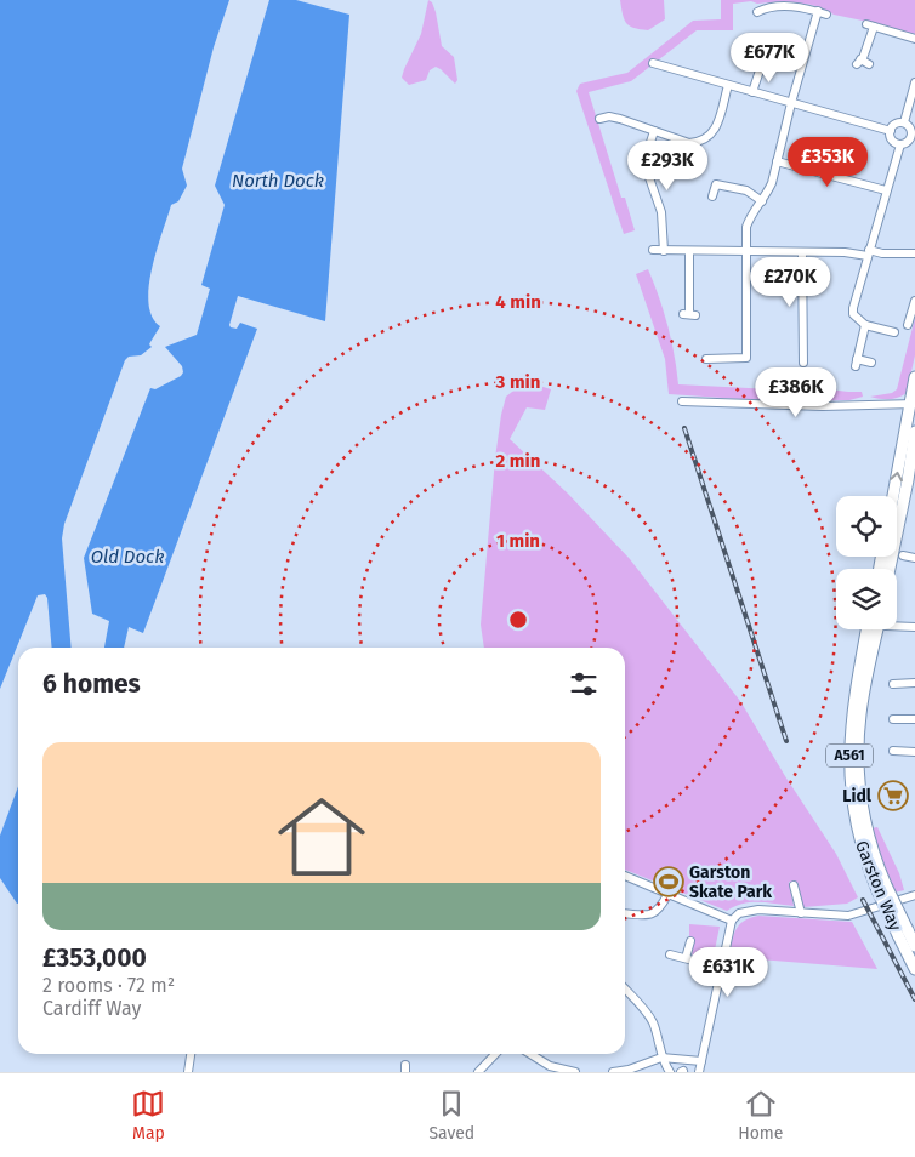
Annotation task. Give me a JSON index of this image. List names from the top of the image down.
{
  "streets": {
    "highway": ["A561", "Garston Way"]
  },
  "water": ["North Dock", "Old Dock"],
  "places": {
    "supermarket": ["Lidl"],
    "sports": ["Garston Skate Park"]
  },
  "page": {
    "price": [
      "£677K",
      "£353K",
      "£293K",
      "£270K",
      "£386K",
      "£631K"
    ],
    "heading": "6 homes",
    "list": [
      {
        "name": "£353,000",
        "note": "2 rooms · 72 m² · Cardiff Way"
      }
    ],
    "tabs": ["Map", "Saved", "Home"]
  },
  "rings": [
    "4 min",
    "3 min",
    "2 min",
    "1 min"
  ]
}
